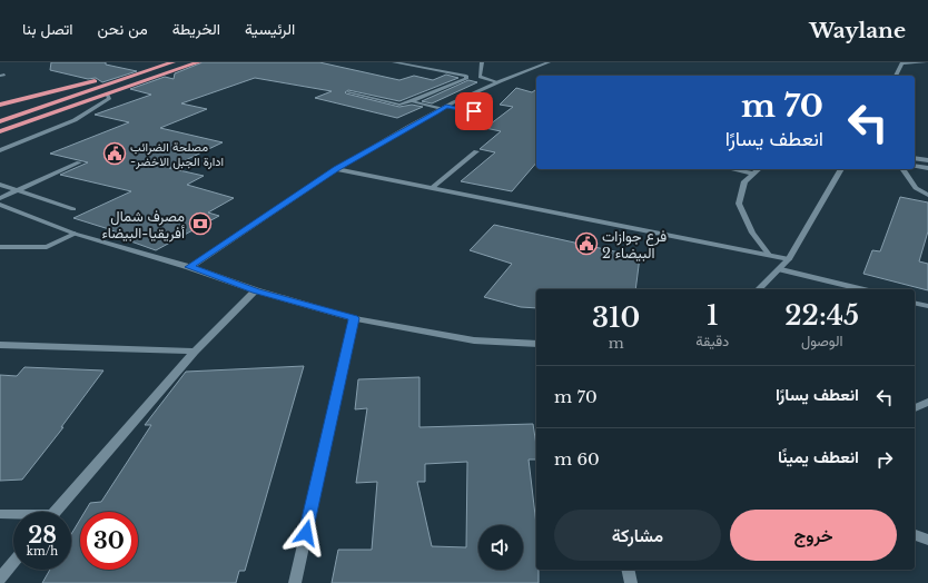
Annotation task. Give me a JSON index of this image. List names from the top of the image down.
{
  "places": {
    "public building": ["مصلحة الضرائب -ادارة الجبل الاخضر", "فرع جوازات البيضاء 2"],
    "bank": ["مصرف شمال أفريقيا-البيضاء"]
  },
  "page": {
    "header": "Waylane",
    "nav": [
      "الرئيسية",
      "الخريطة",
      "من نحن",
      "اتصل بنا"
    ],
    "turn": ["70 m", "انعطف يسارًا"],
    "eta": [
      "22:45",
      "الوصول",
      "1",
      "دقيقة",
      "310",
      "m"
    ],
    "list": [
      {
        "name": "انعطف يسارًا",
        "value": "70 m"
      },
      {
        "name": "انعطف يمينًا",
        "value": "60 m"
      }
    ],
    "buttons": ["خروج", "مشاركة"],
    "speed": "28 km/h",
    "limit": "30"
  }
}
